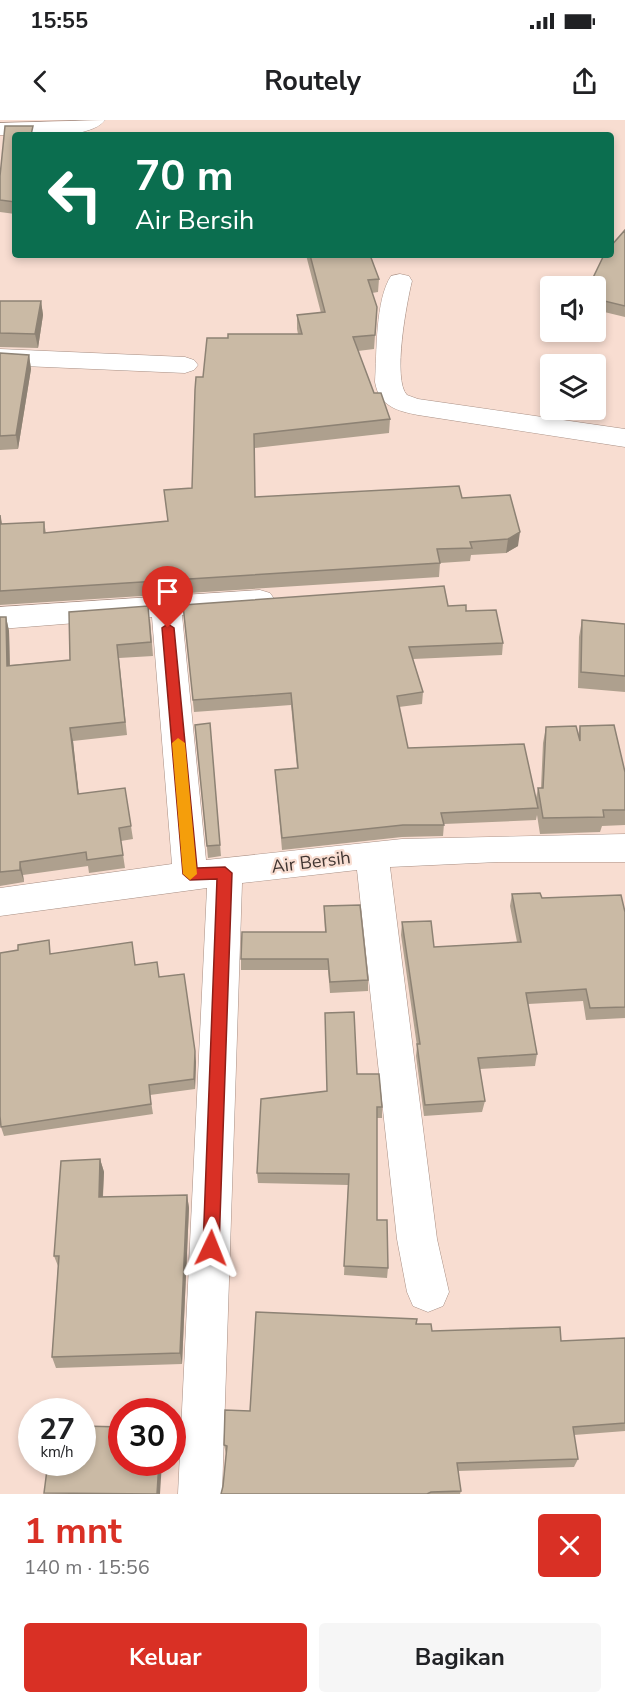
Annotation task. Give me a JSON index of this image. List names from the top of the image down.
{
  "streets": {
    "street": ["Air Bersih"]
  },
  "page": {
    "status": "15:55",
    "header": "Routely",
    "turn": ["70 m", "Air Bersih"],
    "speed": "27 km/h",
    "limit": "30",
    "heading": ["1 mnt", "140 m · 15:56"],
    "buttons": ["Keluar", "Bagikan"]
  }
}
